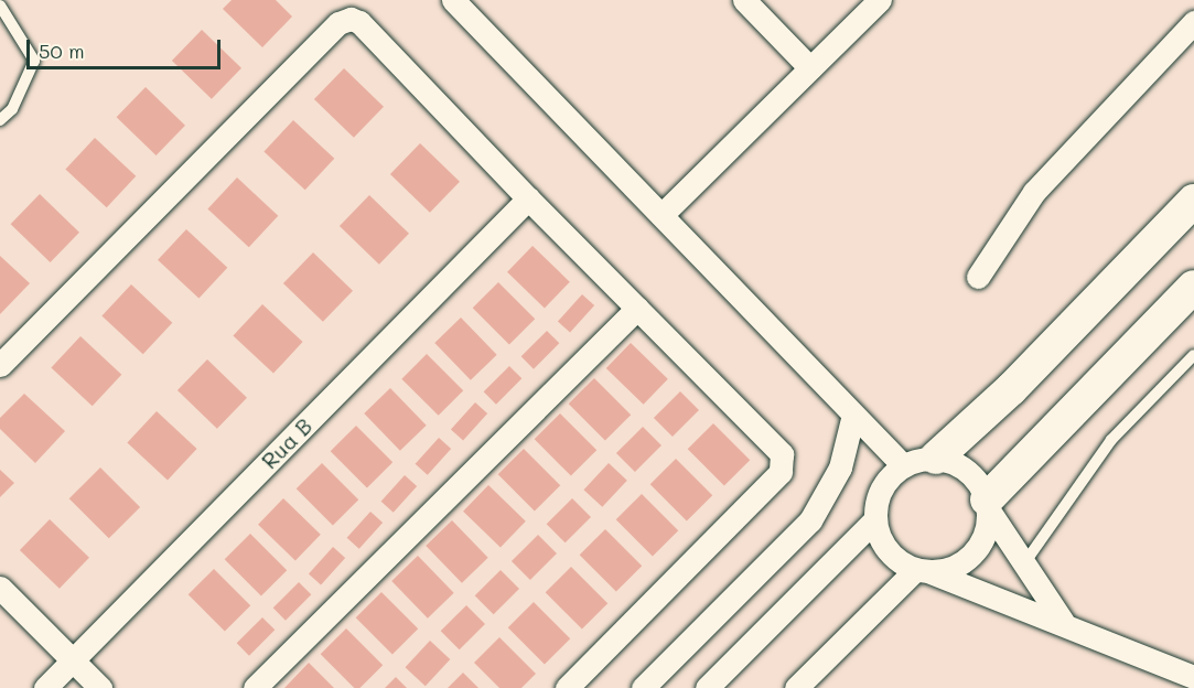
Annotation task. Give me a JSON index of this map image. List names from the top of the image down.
{
  "streets": {
    "street": ["Rua B"]
  },
  "scale_bar": "50 m"
}
